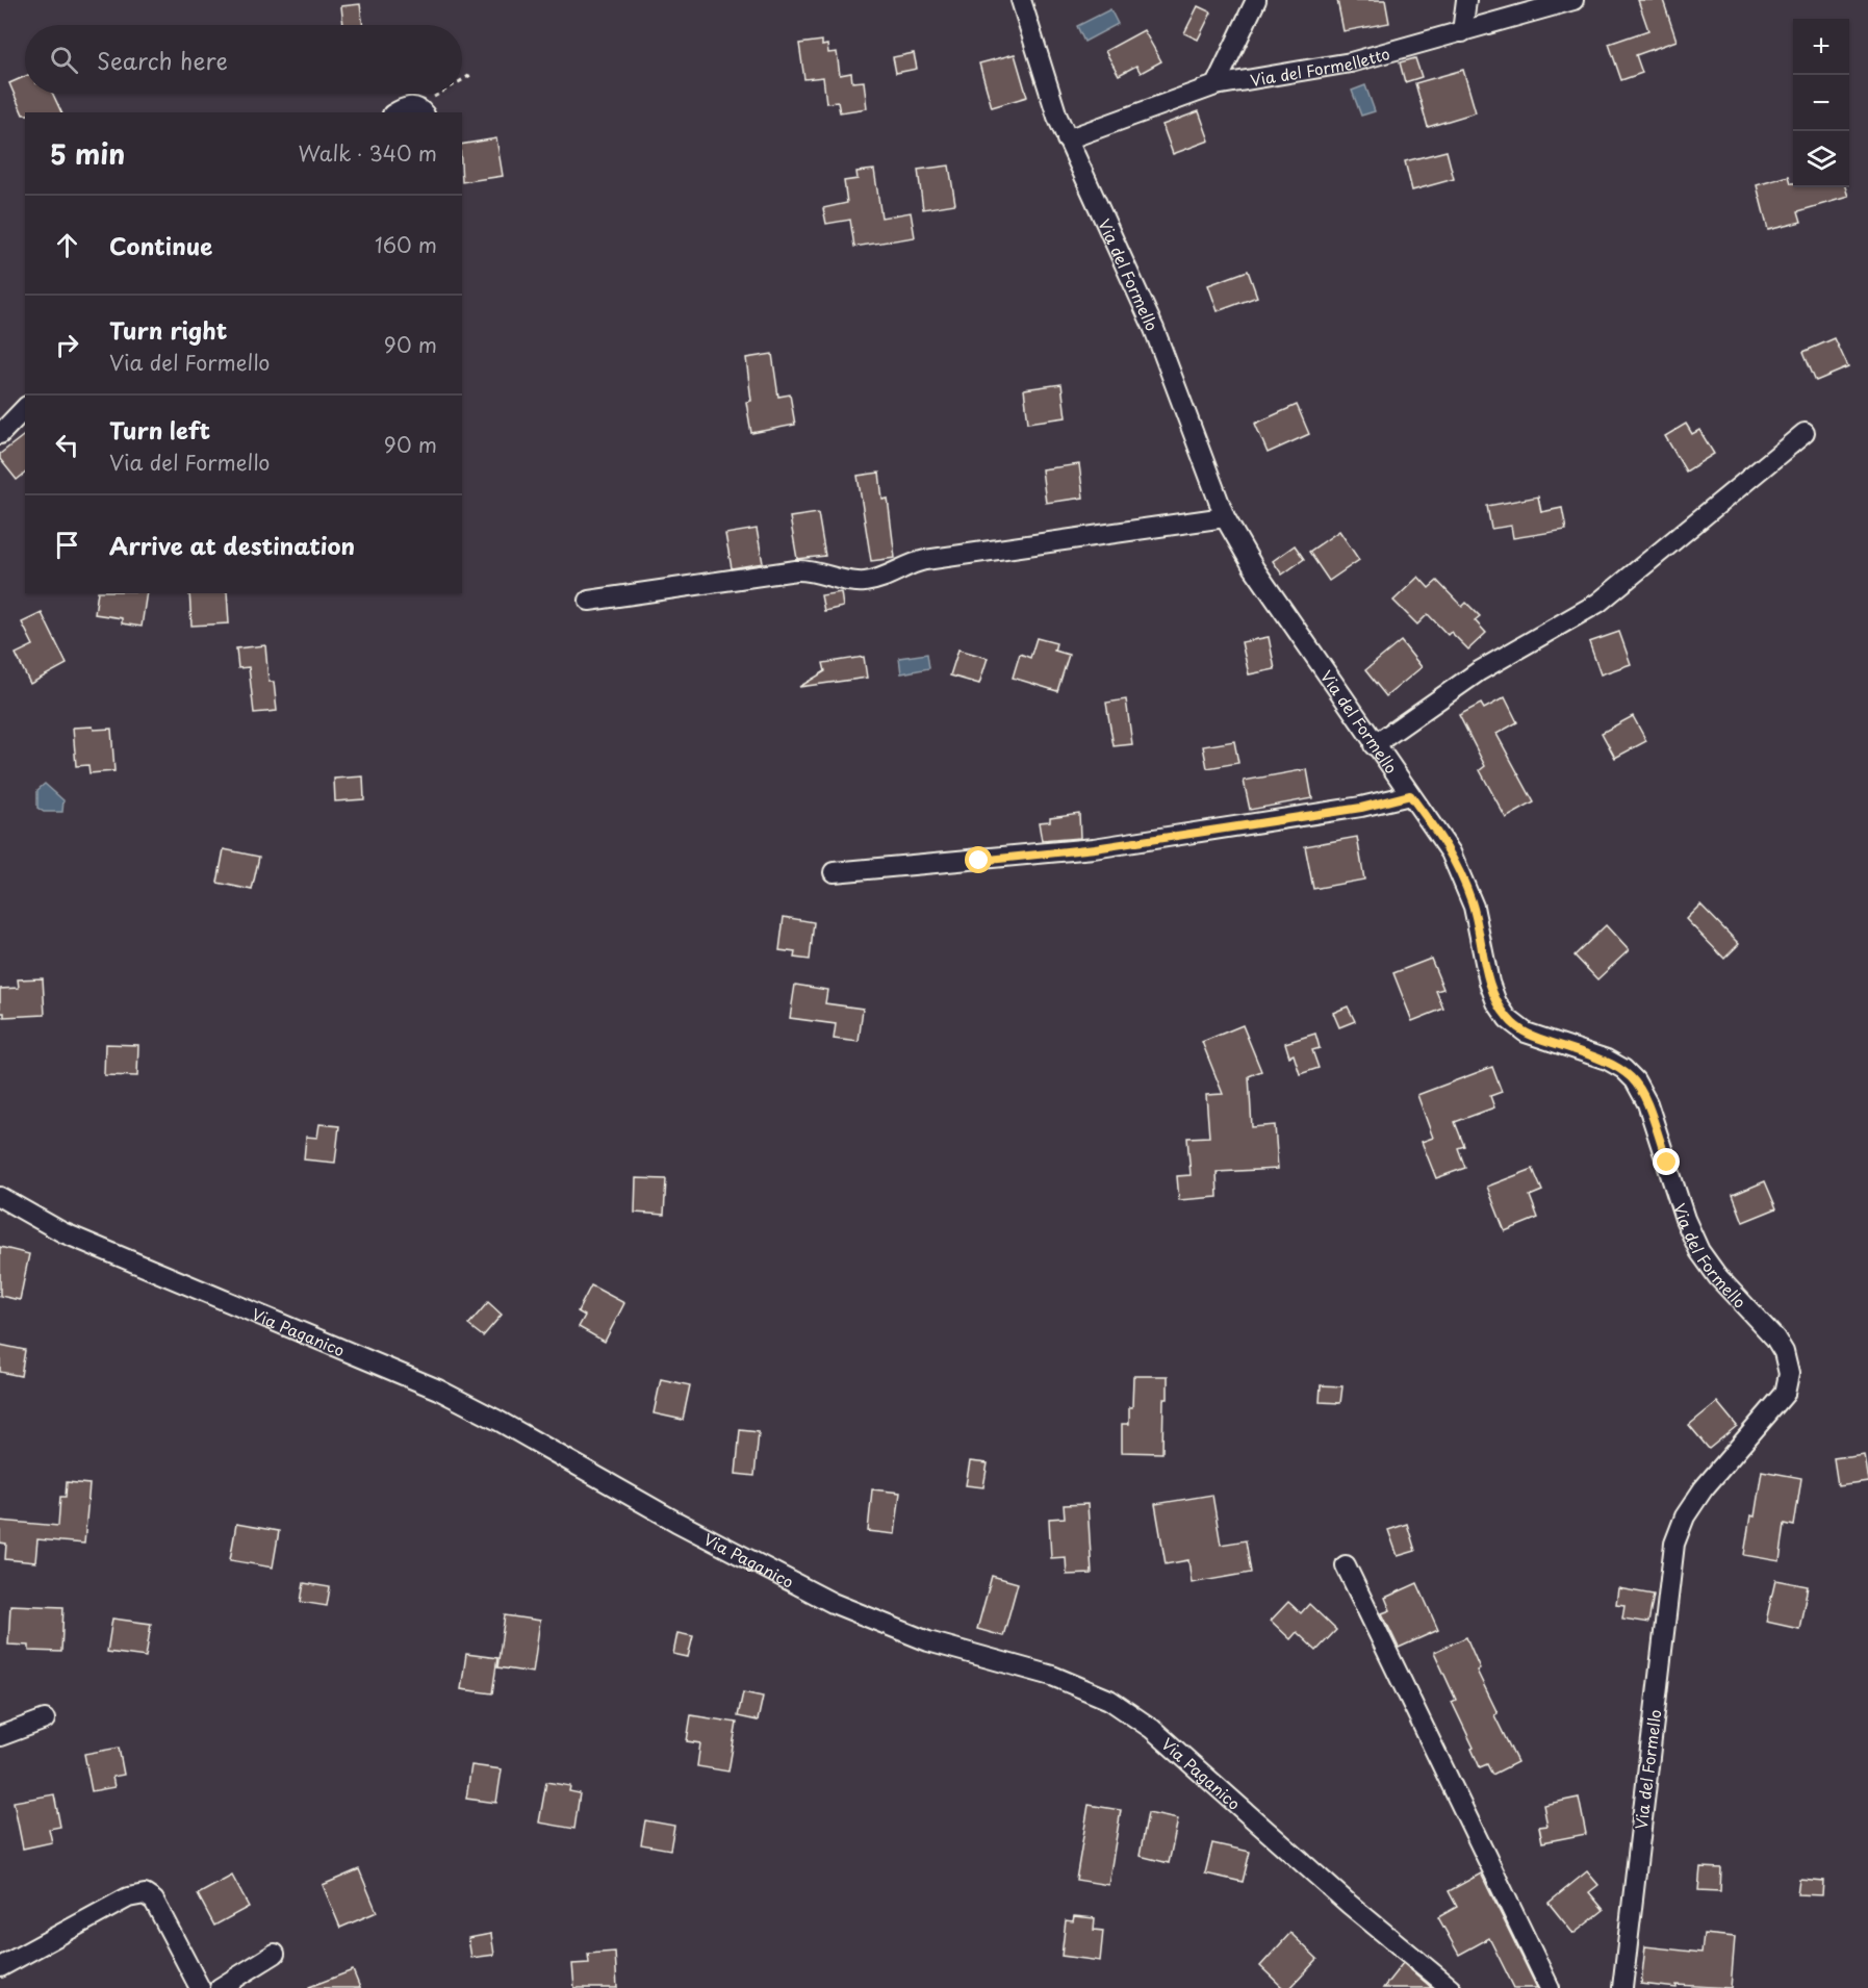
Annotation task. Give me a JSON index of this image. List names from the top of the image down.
{
  "streets": {
    "street": ["Via del Formelletto", "Via del Formello", "Via Paganico"]
  },
  "crossings": [
    ["Via del Formelletto", "Via del Formello"]
  ],
  "page": {
    "map_buttons": ["+", "−"],
    "search": "Search here",
    "heading": ["5 min", "Walk · 340 m"],
    "list": [
      ["Continue", "160 m"],
      ["Turn right", "Via del Formello", "90 m"],
      ["Turn left", "Via del Formello", "90 m"],
      "Arrive at destination"
    ]
  }
}
